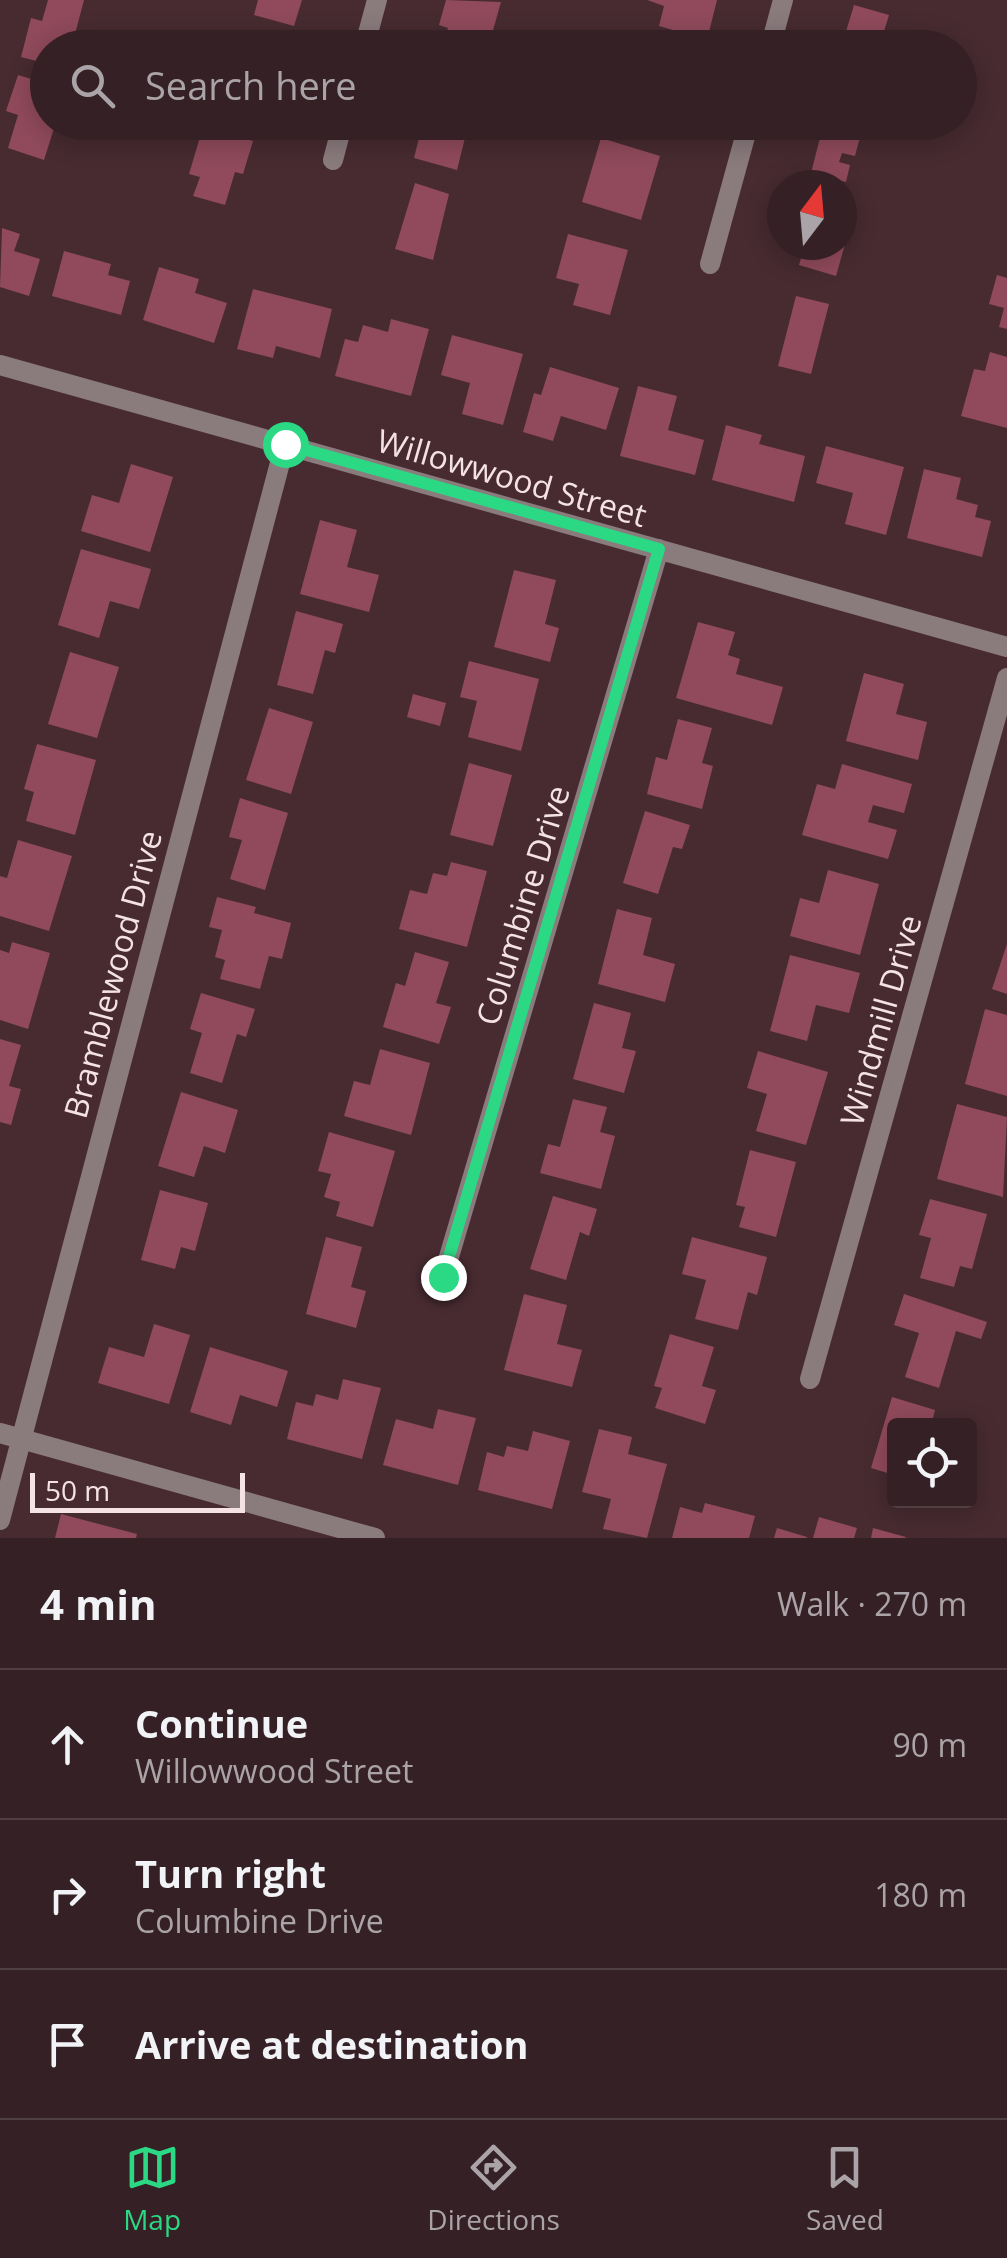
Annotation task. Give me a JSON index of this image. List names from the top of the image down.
{
  "streets": {
    "street": [
      "Willowwood Street",
      "Columbine Drive",
      "Bramblewood Drive",
      "Windmill Drive"
    ]
  },
  "crossings": [
    ["Willowwood Street", "Columbine Drive"],
    ["Willowwood Street", "Bramblewood Drive"]
  ],
  "scale_bar": "50 m",
  "north": "top",
  "page": {
    "search": "Search here",
    "scale": "50 m",
    "heading": ["4 min", "Walk · 270 m"],
    "list": [
      ["Continue", "Willowwood Street", "90 m"],
      ["Turn right", "Columbine Drive", "180 m"],
      "Arrive at destination"
    ],
    "nav": ["Map", "Directions", "Saved"]
  }
}
